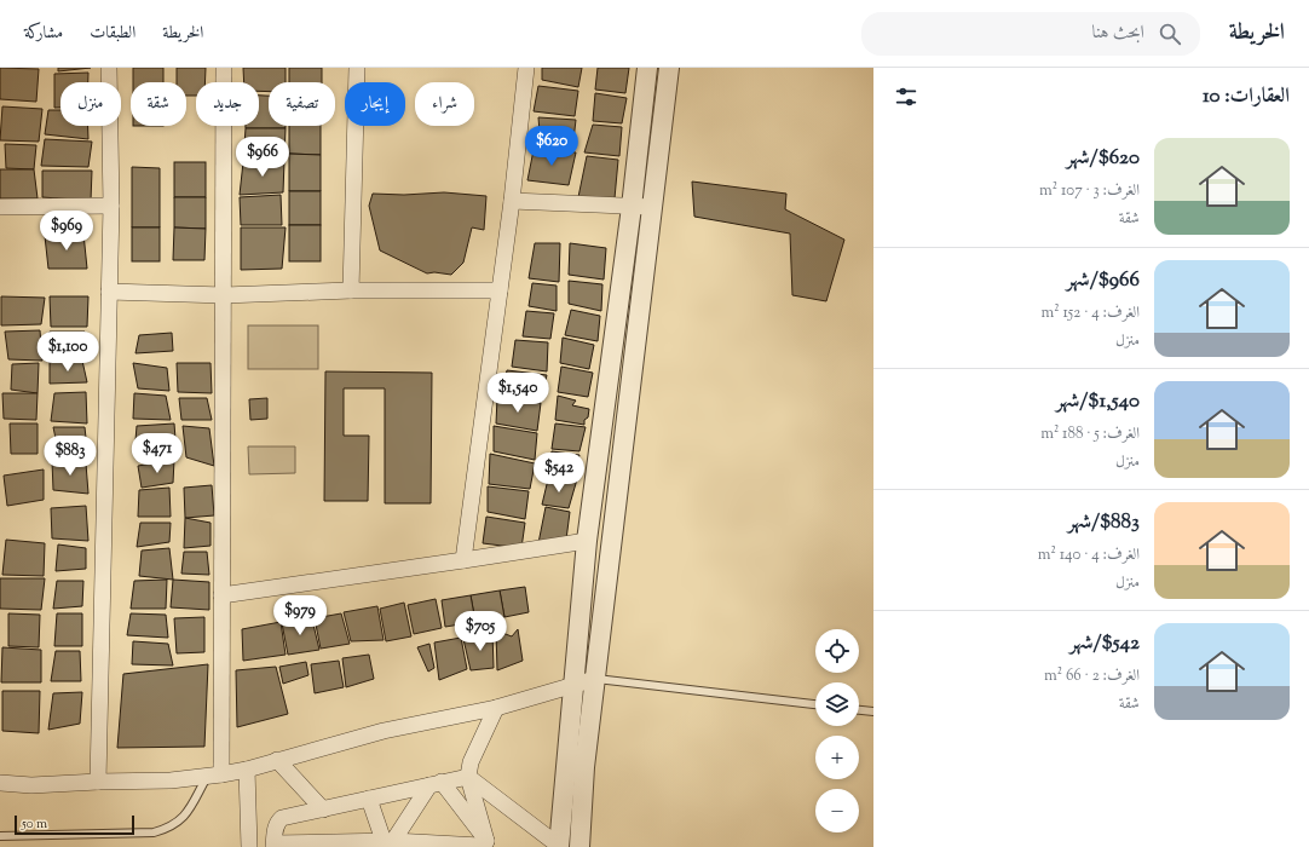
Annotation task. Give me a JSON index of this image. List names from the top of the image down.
{
  "scale_bar": "50 m",
  "page": {
    "header": "الخريطة",
    "search": "ابحث هنا",
    "nav": ["الخريطة", "الطبقات", "مشاركة"],
    "heading": "العقارات: 10",
    "chip": [
      "شراء",
      "إيجار",
      "تصفية",
      "جديد",
      "شقة",
      "منزل"
    ],
    "list": [
      {
        "name": "$620/شهر",
        "note": "الغرف: 3 · 107 m² · شقة"
      },
      {
        "name": "$966/شهر",
        "note": "الغرف: 4 · 152 m² · منزل"
      },
      {
        "name": "$1,540/شهر",
        "note": "الغرف: 5 · 188 m² · منزل"
      },
      {
        "name": "$883/شهر",
        "note": "الغرف: 4 · 140 m² · منزل"
      },
      {
        "name": "$542/شهر",
        "note": "الغرف: 2 · 66 m² · شقة"
      }
    ],
    "price": [
      "$620",
      "$966",
      "$969",
      "$1,100",
      "$1,540",
      "$471",
      "$883",
      "$542",
      "$979",
      "$705"
    ],
    "map_buttons": ["+", "−"],
    "scale": "50 m"
  }
}
